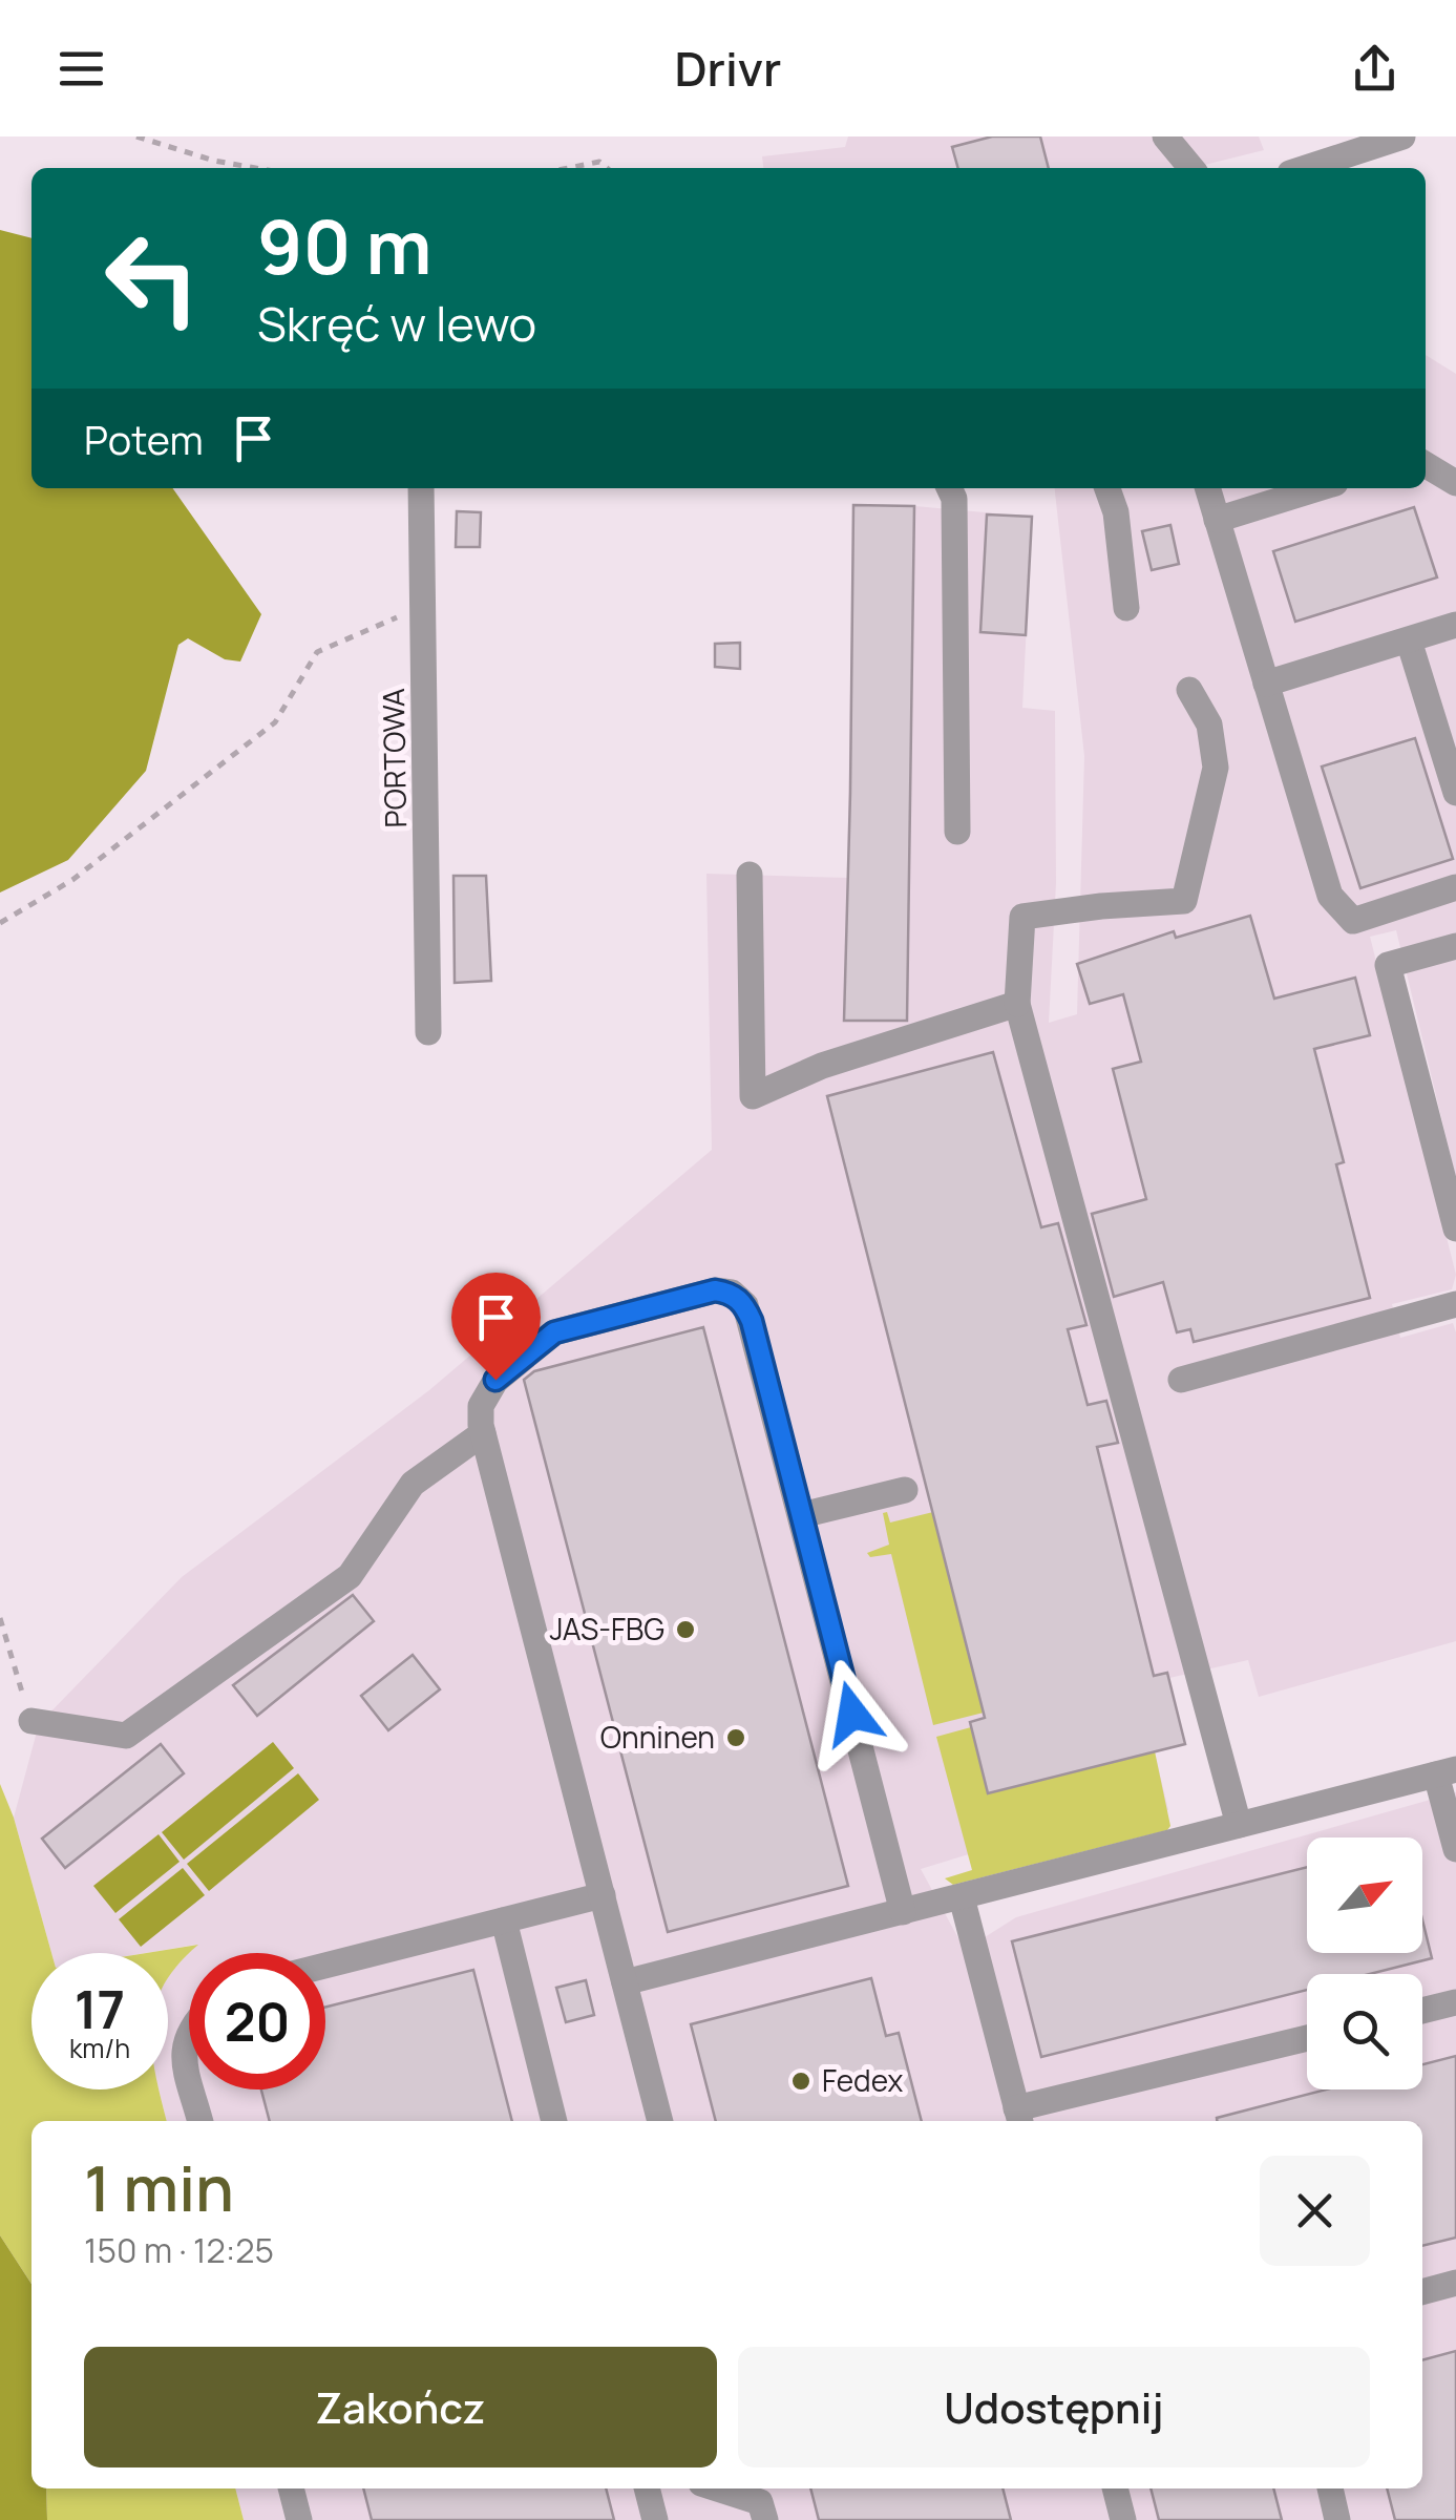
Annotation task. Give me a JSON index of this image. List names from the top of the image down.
{
  "streets": {
    "street": ["PORTOWA"]
  },
  "places": ["JAS-FBG", "Onninen", "Fedex"],
  "north": "top right",
  "page": {
    "header": "Drivr",
    "turn": ["90 m", "Skręć w lewo"],
    "then": "Potem",
    "speed": "17 km/h",
    "limit": "20",
    "heading": ["1 min", "150 m · 12:25"],
    "buttons": ["Zakończ", "Udostępnij"]
  }
}
